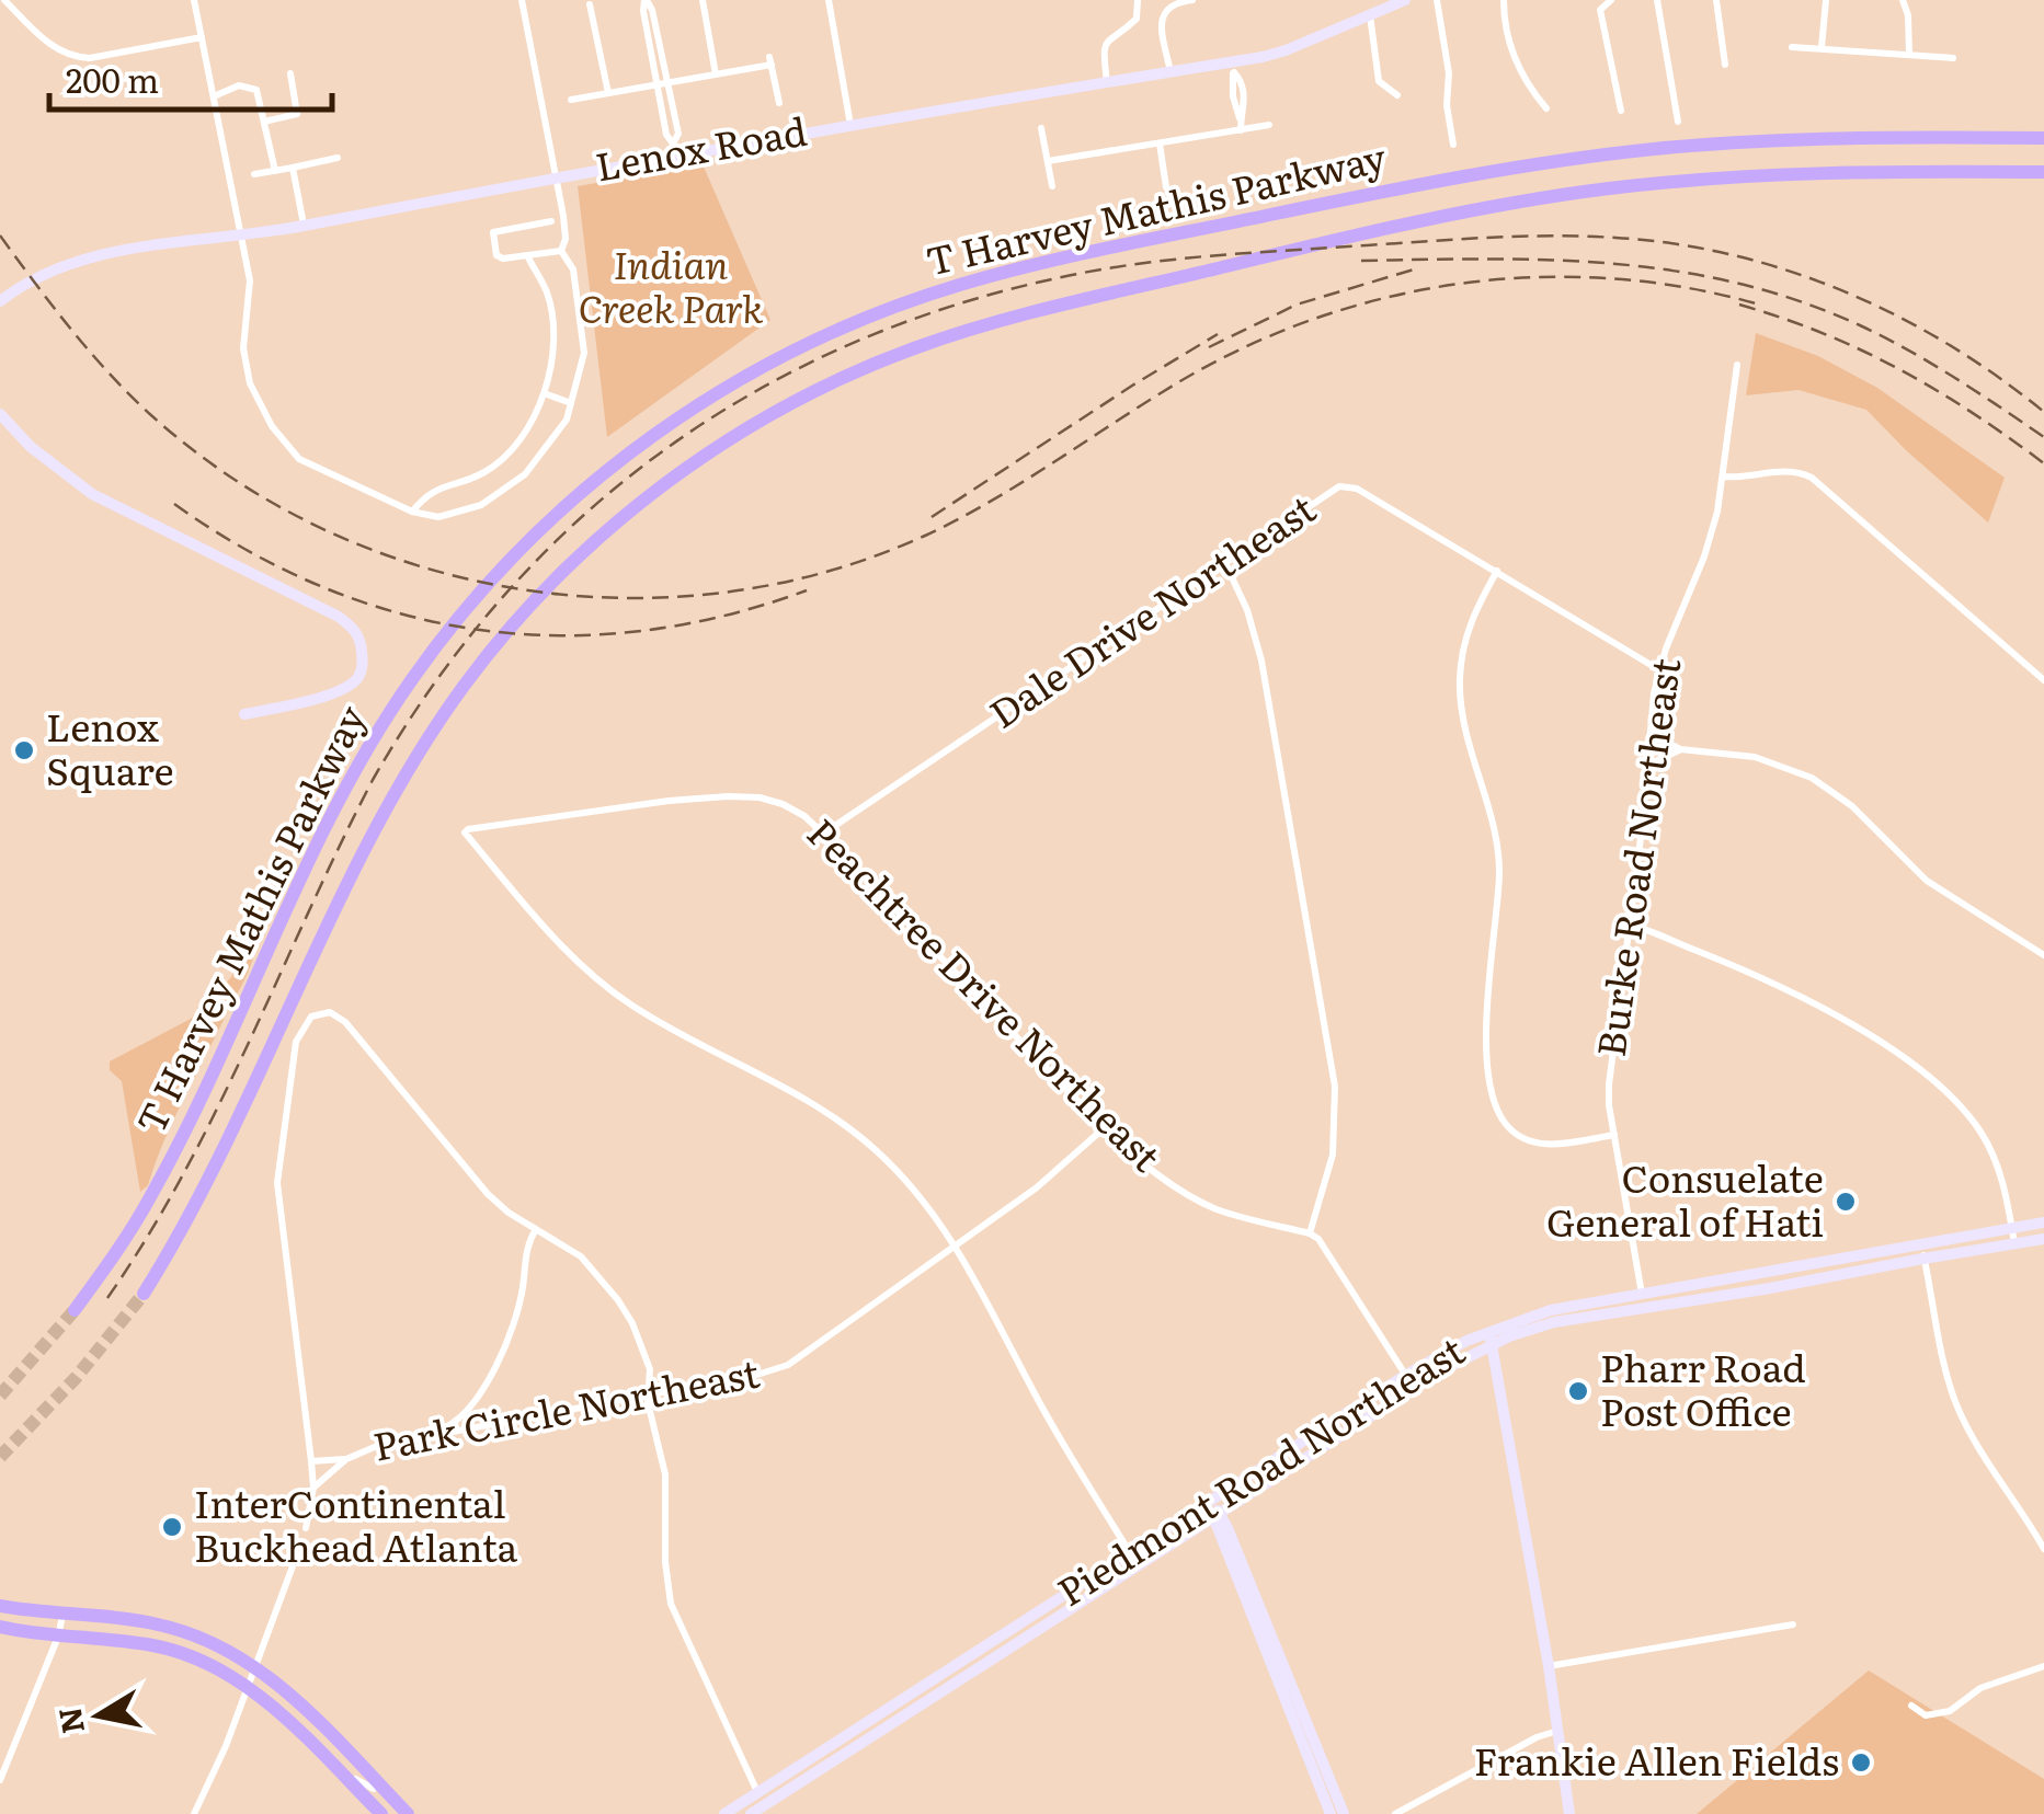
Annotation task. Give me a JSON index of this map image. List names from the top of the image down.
{
  "streets": {
    "highway": ["T Harvey Mathis Parkway"],
    "street": [
      "Lenox Road",
      "Dale Drive Northeast",
      "Burke Road Northeast",
      "Peachtree Drive Northeast",
      "Park Circle Northeast",
      "Piedmont Road Northeast"
    ]
  },
  "crossings": [
    ["Dale Drive Northeast", "Burke Road Northeast"],
    ["Dale Drive Northeast", "Peachtree Drive Northeast"],
    ["Burke Road Northeast", "Piedmont Road Northeast"],
    ["Peachtree Drive Northeast", "Park Circle Northeast"]
  ],
  "parks": ["Indian Creek Park"],
  "places": [
    "Lenox Square",
    "Consuelate General of Hati",
    "Pharr Road Post Office",
    "InterContinental Buckhead Atlanta",
    "Frankie Allen Fields"
  ],
  "scale_bar": "200 m",
  "north": "left"
}
